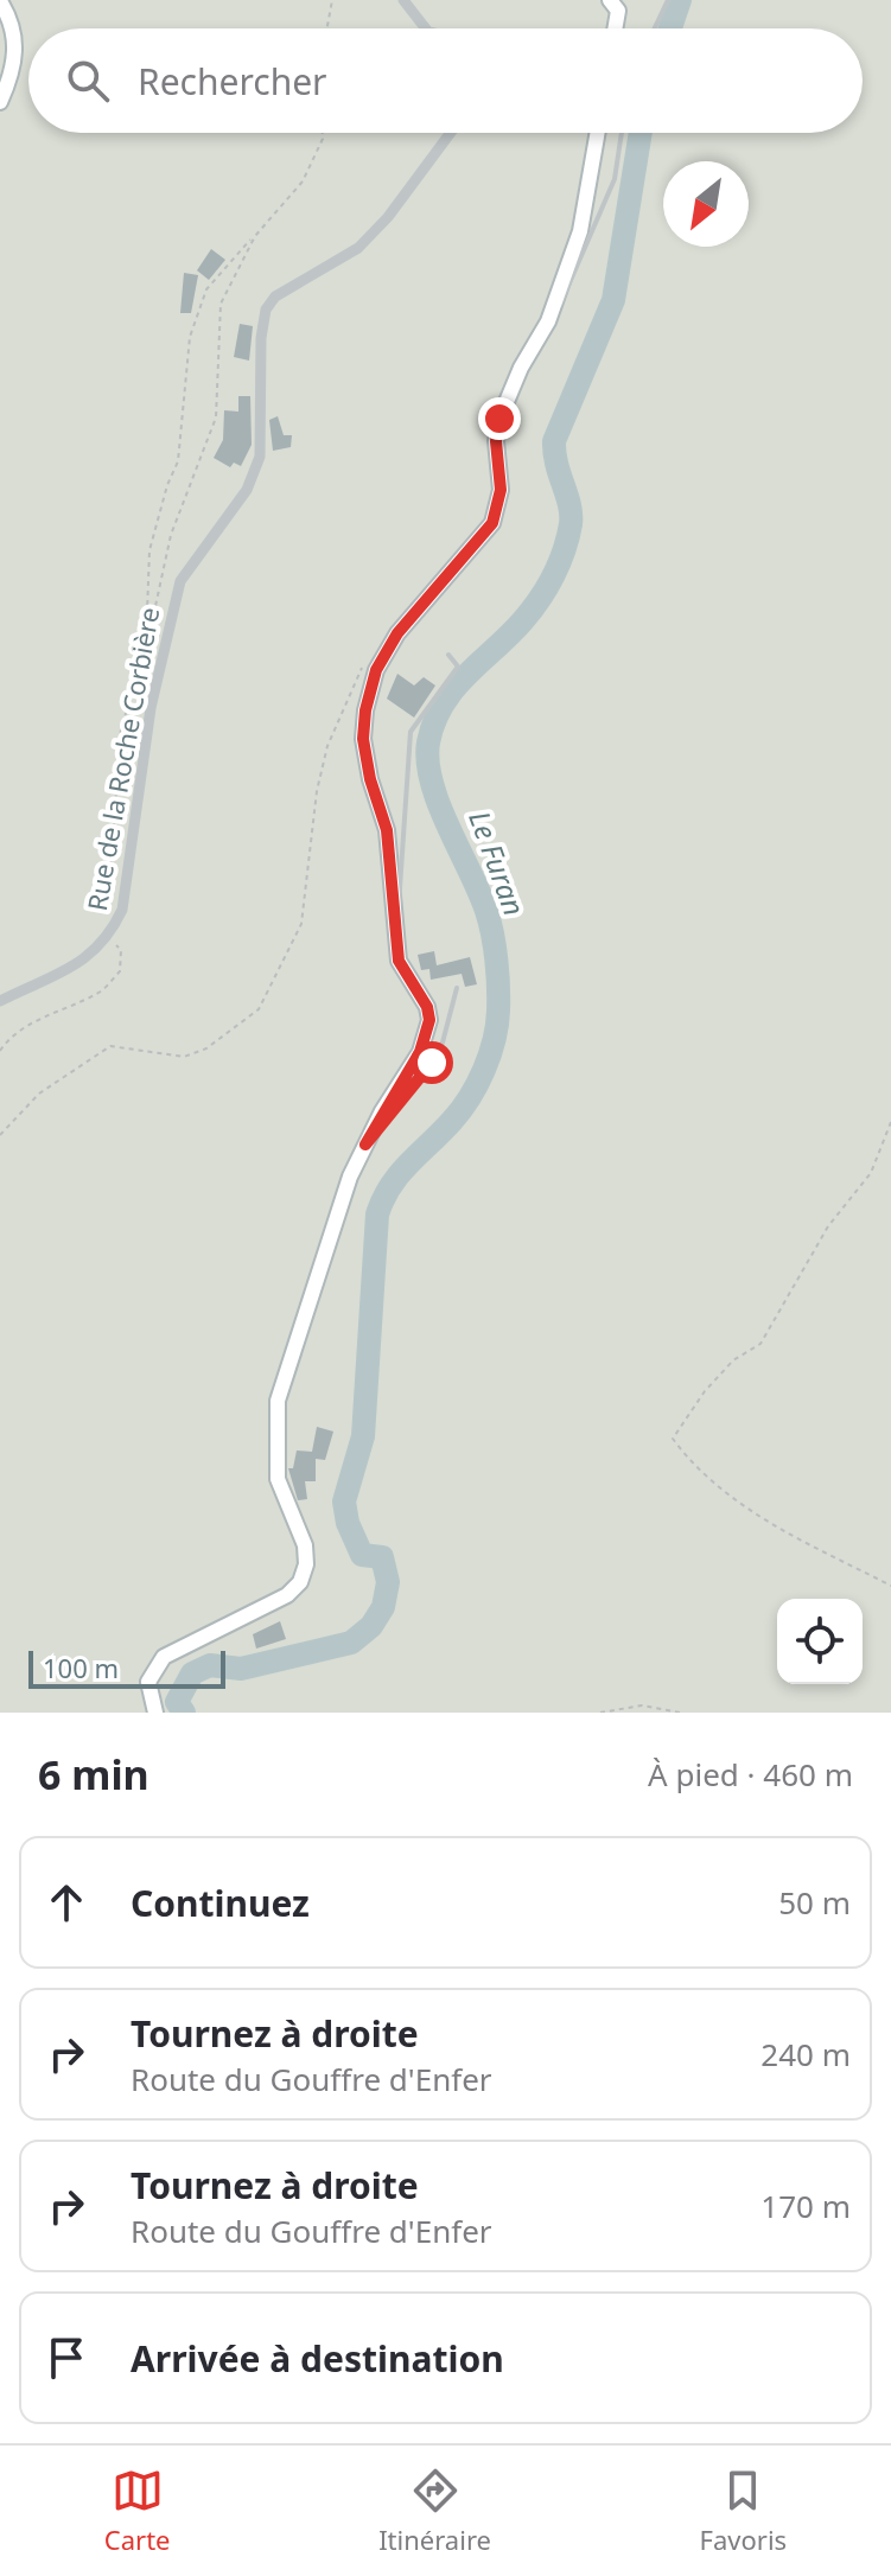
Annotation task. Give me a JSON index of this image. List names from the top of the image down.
{
  "streets": {
    "street": ["Rue de la Roche Corbière"]
  },
  "water": ["Le Furan"],
  "scale_bar": "100 m",
  "north": "bottom left",
  "page": {
    "search": "Rechercher",
    "scale": "100 m",
    "heading": ["6 min", "À pied · 460 m"],
    "list": [
      ["Continuez", "50 m"],
      ["Tournez à droite", "Route du Gouffre d'Enfer", "240 m"],
      ["Tournez à droite", "Route du Gouffre d'Enfer", "170 m"],
      "Arrivée à destination"
    ],
    "nav": ["Carte", "Itinéraire", "Favoris"]
  }
}
